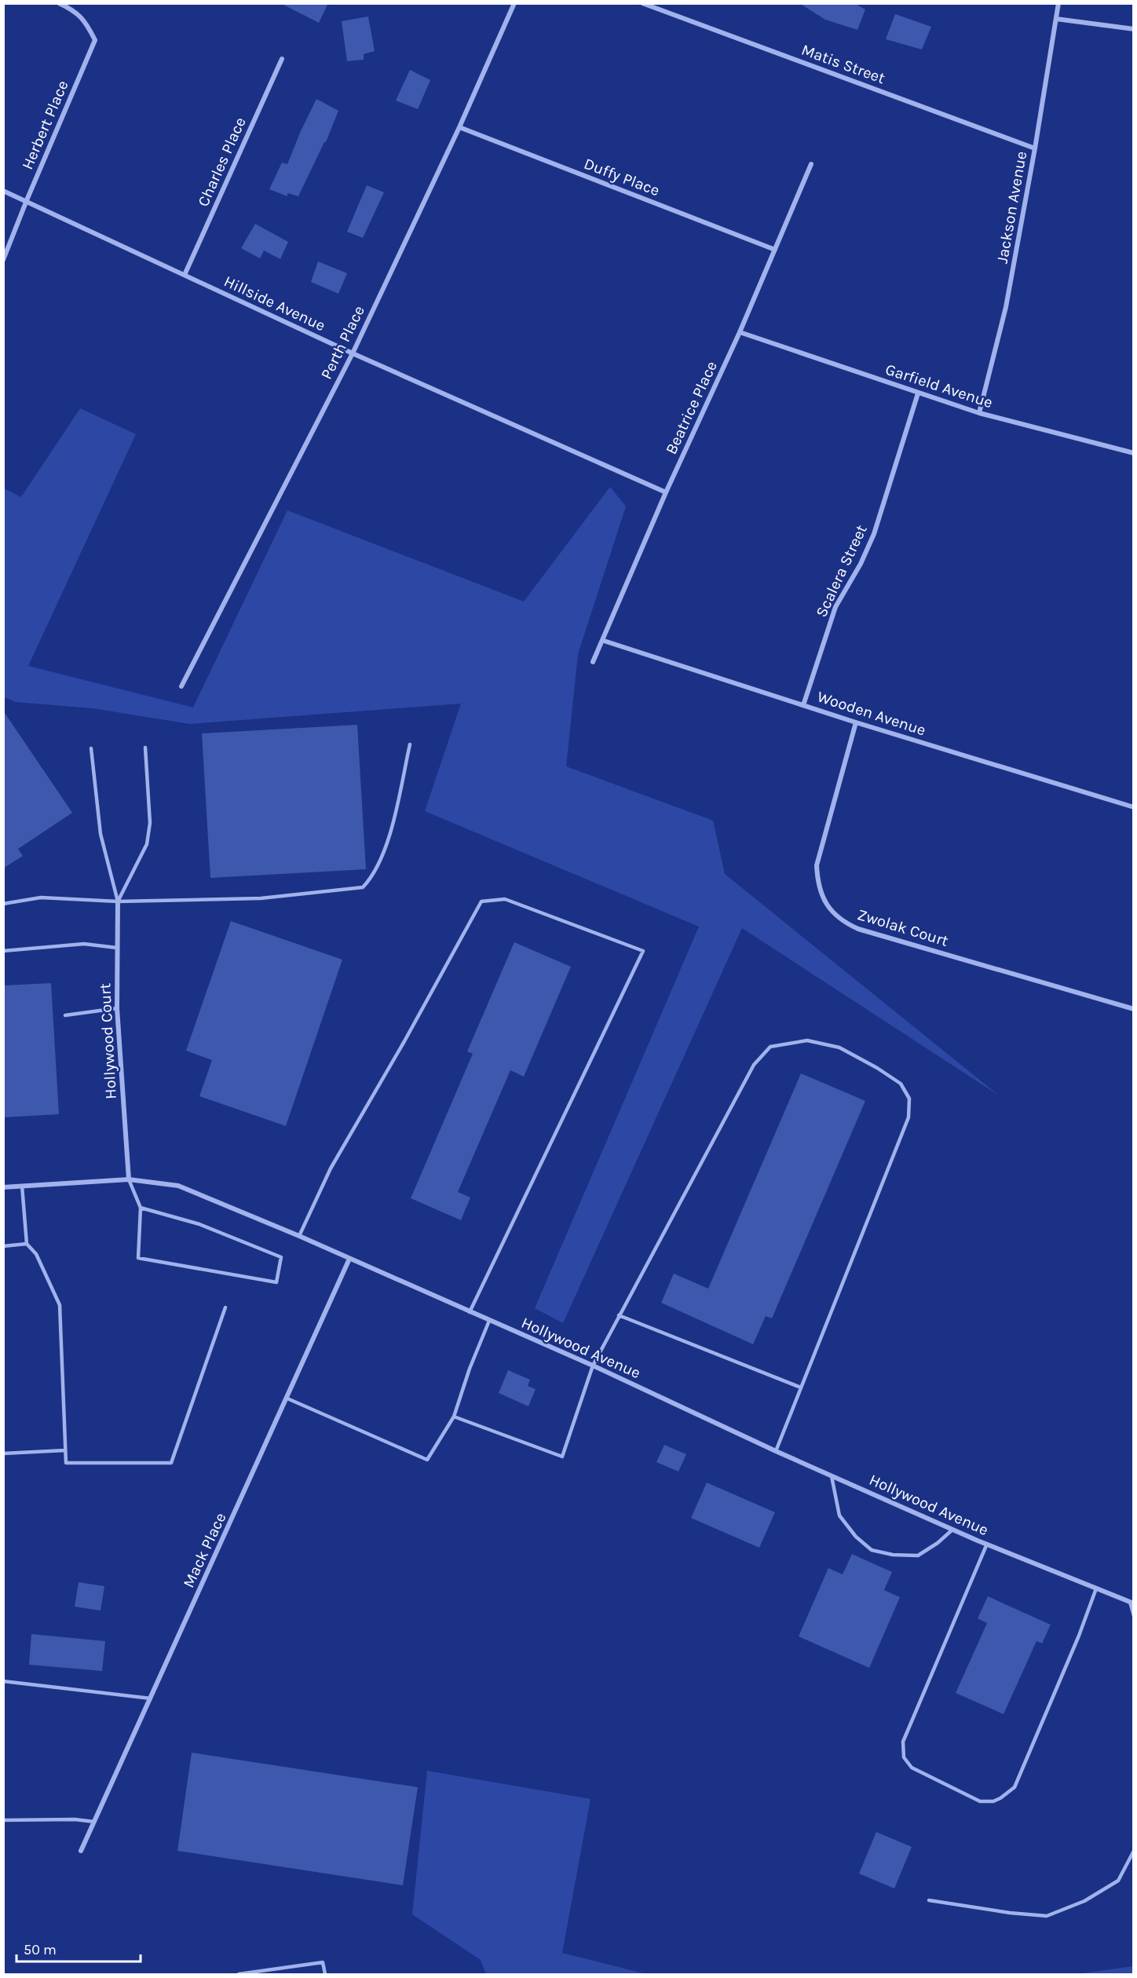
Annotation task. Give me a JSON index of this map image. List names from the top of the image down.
{
  "streets": {
    "street": [
      "Matis Street",
      "Herbert Place",
      "Charles Place",
      "Duffy Place",
      "Jackson Avenue",
      "Hillside Avenue",
      "Perth Place",
      "Garfield Avenue",
      "Beatrice Place",
      "Scalera Street",
      "Wooden Avenue",
      "Zwolak Court",
      "Hollywood Court",
      "Hollywood Avenue",
      "Mack Place"
    ]
  },
  "crossings": [
    ["Matis Street", "Jackson Avenue"],
    ["Herbert Place", "Hillside Avenue"],
    ["Charles Place", "Hillside Avenue"],
    ["Duffy Place", "Perth Place"],
    ["Duffy Place", "Beatrice Place"],
    ["Jackson Avenue", "Garfield Avenue"],
    ["Hillside Avenue", "Perth Place"],
    ["Hillside Avenue", "Beatrice Place"],
    ["Garfield Avenue", "Beatrice Place"],
    ["Garfield Avenue", "Scalera Street"],
    ["Beatrice Place", "Wooden Avenue"],
    ["Scalera Street", "Wooden Avenue"],
    ["Wooden Avenue", "Zwolak Court"],
    ["Hollywood Court", "Hollywood Avenue"],
    ["Hollywood Avenue", "Mack Place"]
  ],
  "scale_bar": "50 m"
}
